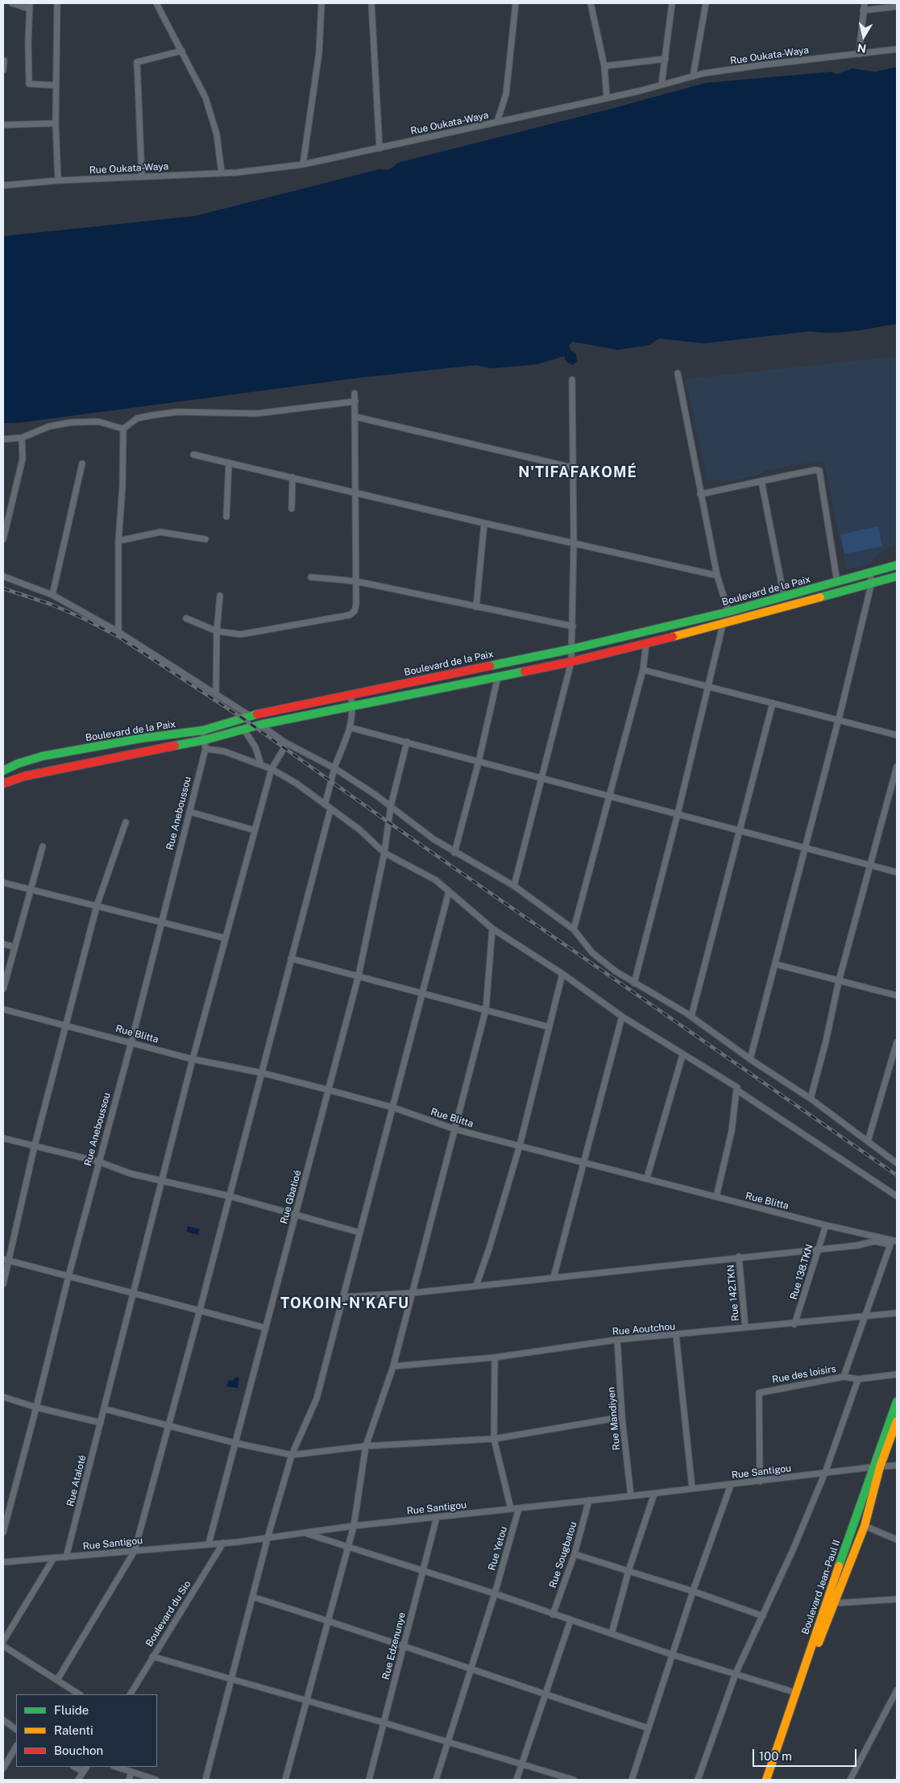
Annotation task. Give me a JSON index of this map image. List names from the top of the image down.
{
  "streets": {
    "main road": ["Boulevard de la Paix", "Boulevard Jean-Paul II"],
    "street": [
      "Rue Oukata-Waya",
      "Rue Aneboussou",
      "Rue Blitta",
      "Rue Gbatioé",
      "Rue 138.TKN",
      "Rue 142.TKN",
      "Rue Aoutchou",
      "Rue des loisirs",
      "Rue Mandiyen",
      "Rue Santigou",
      "Rue Ataloté",
      "Rue Yetou",
      "Rue Sougbatou",
      "Boulevard du Sio",
      "Rue Edzenunye"
    ]
  },
  "crossings": [
    ["Boulevard de la Paix", "Rue Aneboussou"],
    ["Rue Aneboussou", "Rue Blitta"],
    ["Rue Blitta", "Rue Gbatioé"],
    ["Rue Blitta", "Rue 138.TKN"],
    ["Rue Blitta", "Rue Ataloté"],
    ["Rue Gbatioé", "Rue Santigou"],
    ["Rue 138.TKN", "Rue Aoutchou"],
    ["Rue 142.TKN", "Rue Aoutchou"],
    ["Rue Aoutchou", "Rue Mandiyen"],
    ["Rue des loisirs", "Rue Santigou"],
    ["Rue Mandiyen", "Rue Santigou"],
    ["Rue Santigou", "Rue Ataloté"],
    ["Rue Santigou", "Rue Yetou"],
    ["Rue Santigou", "Rue Sougbatou"],
    ["Rue Santigou", "Boulevard Jean-Paul II"],
    ["Rue Santigou", "Boulevard du Sio"],
    ["Rue Santigou", "Rue Edzenunye"]
  ],
  "districts": ["N'TIFAFAKOMÉ", "TOKOIN-N'KAFU"],
  "legend": ["Fluide", "Ralenti", "Bouchon"],
  "scale_bar": "100 m",
  "north": "bottom"
}
